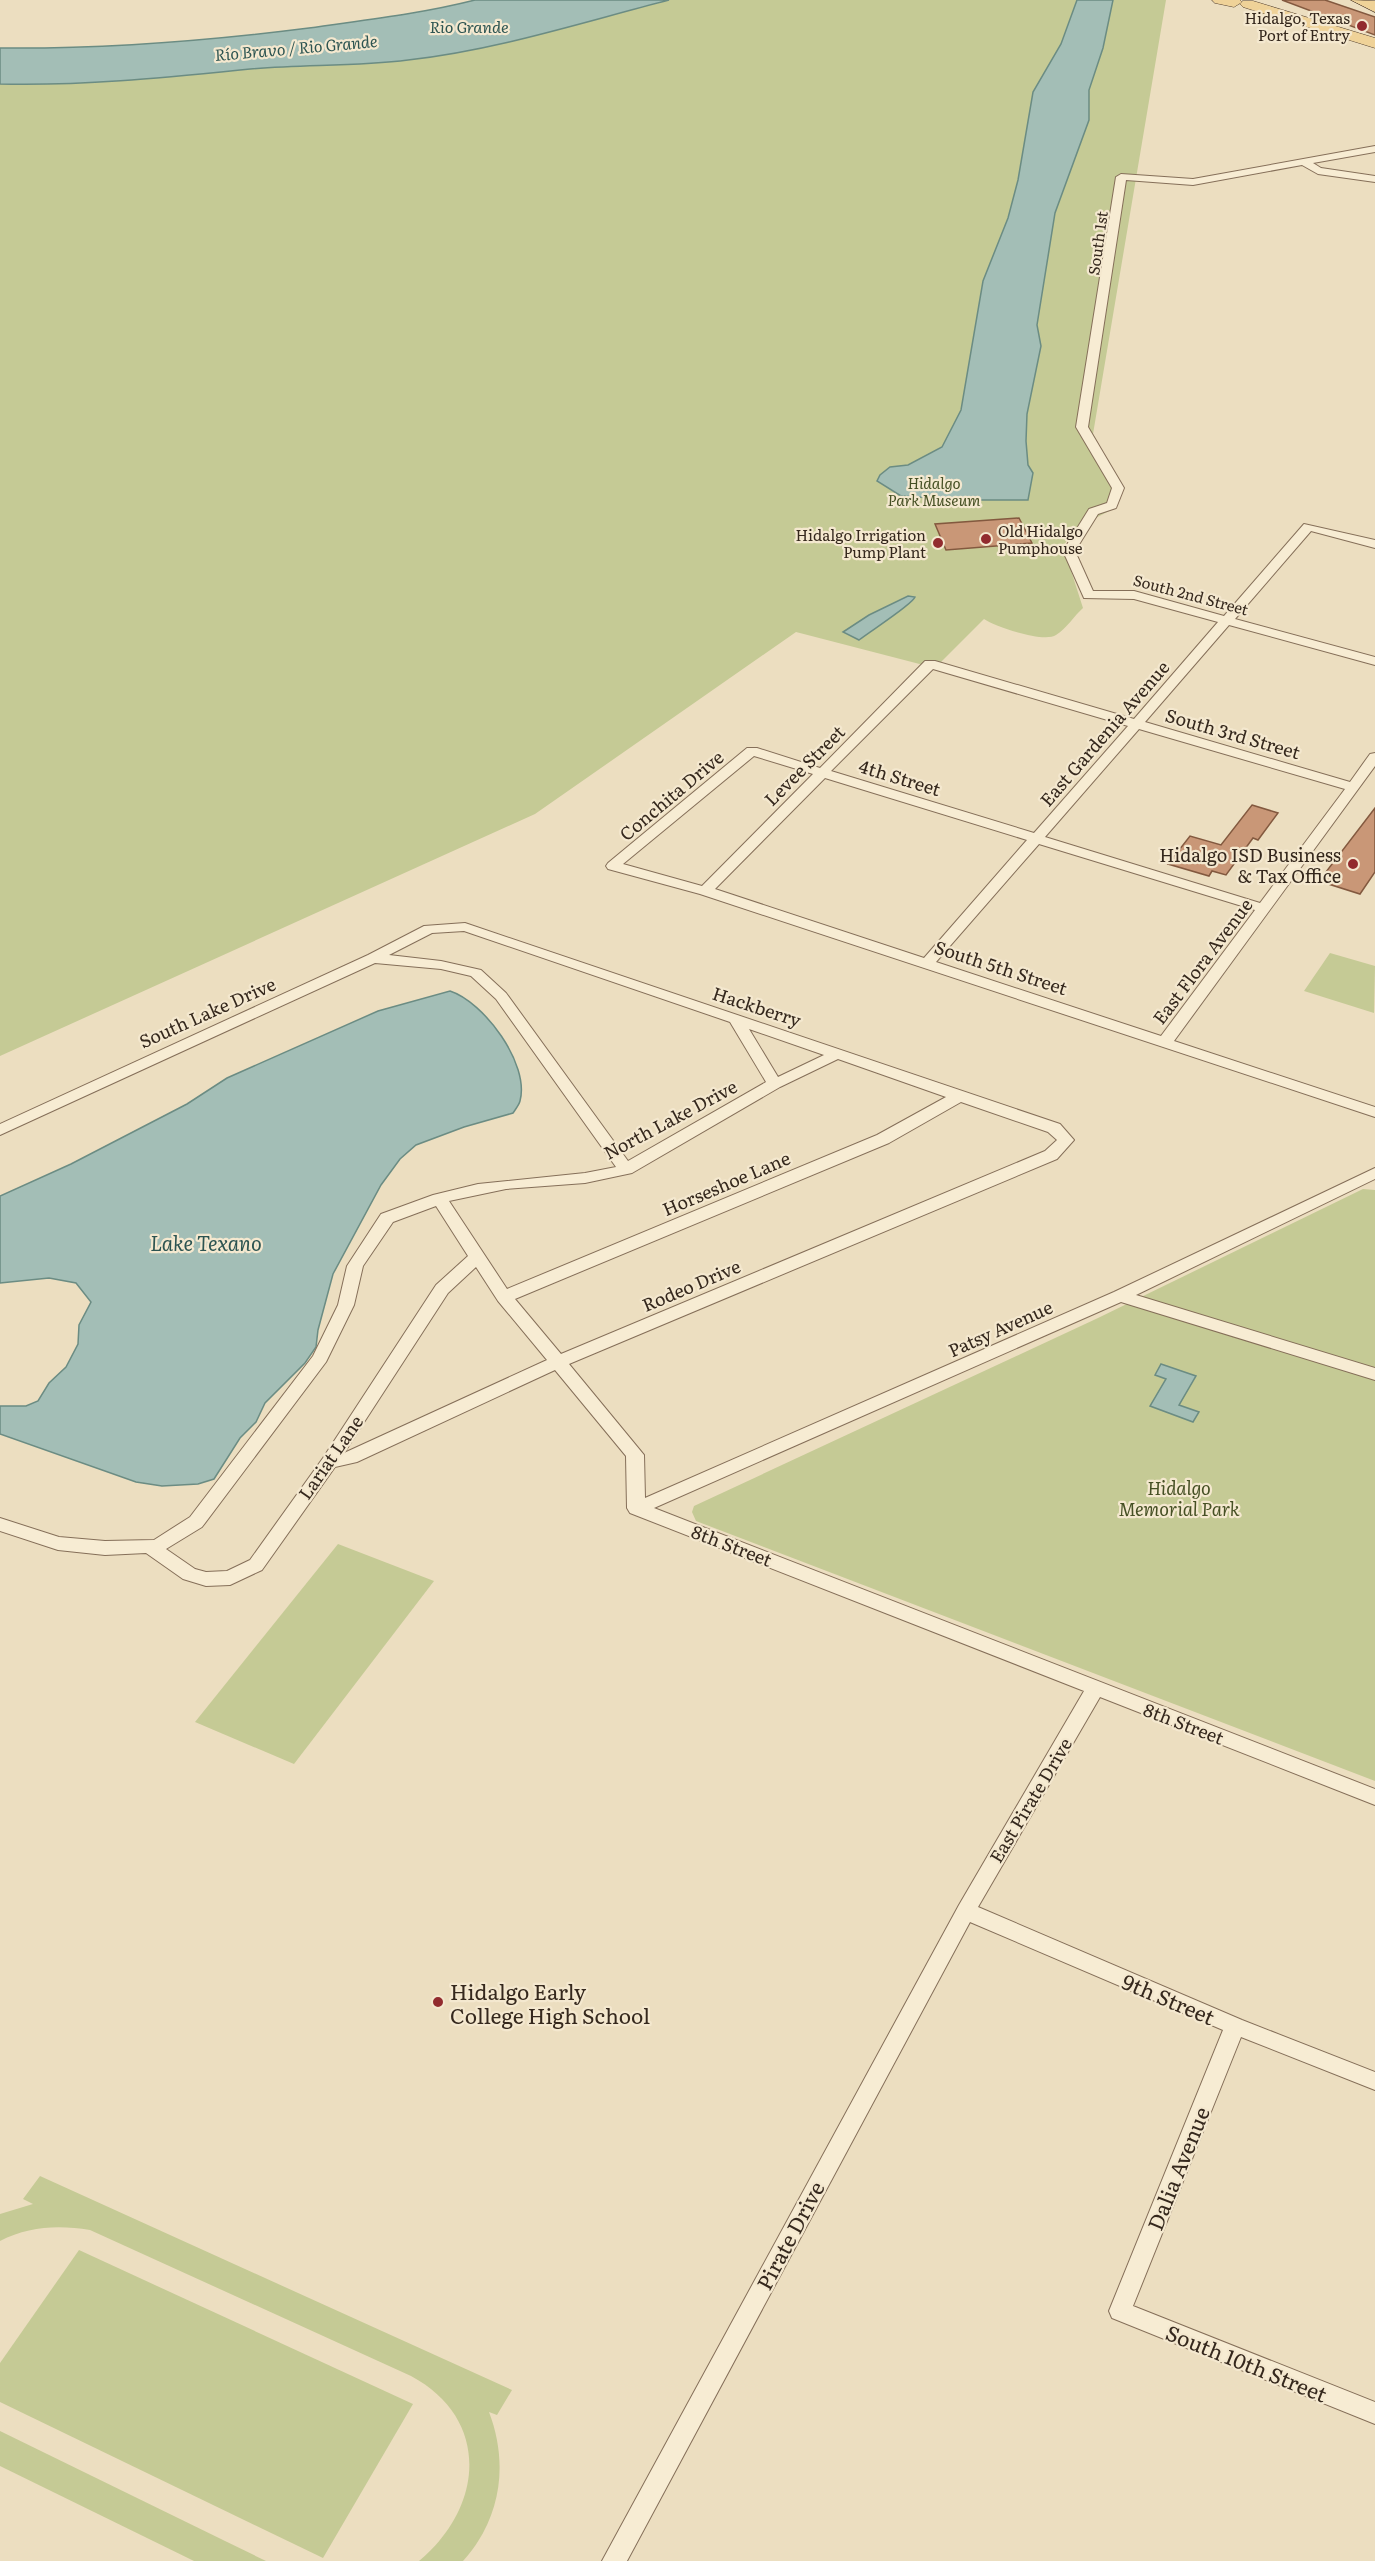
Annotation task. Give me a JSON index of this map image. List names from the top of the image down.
{
  "streets": {
    "street": [
      "South 1st",
      "South 2nd Street",
      "East Gardenia Avenue",
      "South 3rd Street",
      "Levee Street",
      "4th Street",
      "Conchita Drive",
      "East Flora Avenue",
      "South 5th Street",
      "Hackberry",
      "South Lake Drive",
      "North Lake Drive",
      "Horseshoe Lane",
      "Rodeo Drive",
      "Patsy Avenue",
      "Lariat Lane",
      "8th Street",
      "East Pirate Drive",
      "9th Street",
      "Dalia Avenue",
      "Pirate Drive",
      "South 10th Street"
    ]
  },
  "crossings": [
    ["South 1st", "South 2nd Street"],
    ["South 2nd Street", "East Gardenia Avenue"],
    ["East Gardenia Avenue", "South 3rd Street"],
    ["East Gardenia Avenue", "4th Street"],
    ["East Gardenia Avenue", "South 5th Street"],
    ["South 3rd Street", "Levee Street"],
    ["South 3rd Street", "East Flora Avenue"],
    ["Levee Street", "4th Street"],
    ["Levee Street", "South 5th Street"],
    ["4th Street", "Conchita Drive"],
    ["4th Street", "East Flora Avenue"],
    ["Conchita Drive", "South 5th Street"],
    ["East Flora Avenue", "South 5th Street"],
    ["Hackberry", "South Lake Drive"],
    ["Hackberry", "North Lake Drive"],
    ["Hackberry", "Horseshoe Lane"],
    ["Hackberry", "Rodeo Drive"],
    ["Rodeo Drive", "Lariat Lane"],
    ["Patsy Avenue", "8th Street"],
    ["8th Street", "East Pirate Drive"],
    ["East Pirate Drive", "9th Street"],
    ["East Pirate Drive", "Pirate Drive"],
    ["9th Street", "Dalia Avenue"],
    ["9th Street", "Pirate Drive"],
    ["Dalia Avenue", "South 10th Street"]
  ],
  "water": ["Rio Grande", "Río Bravo / Rio Grande", "Lake Texano"],
  "parks": ["Hidalgo Park Museum", "Hidalgo Memorial Park"],
  "places": [
    "Hidalgo, Texas Port of Entry",
    "Old Hidalgo Pumphouse",
    "Hidalgo Irrigation Pump Plant",
    "Hidalgo ISD Business & Tax Office",
    "Hidalgo Early College High School"
  ]
}
